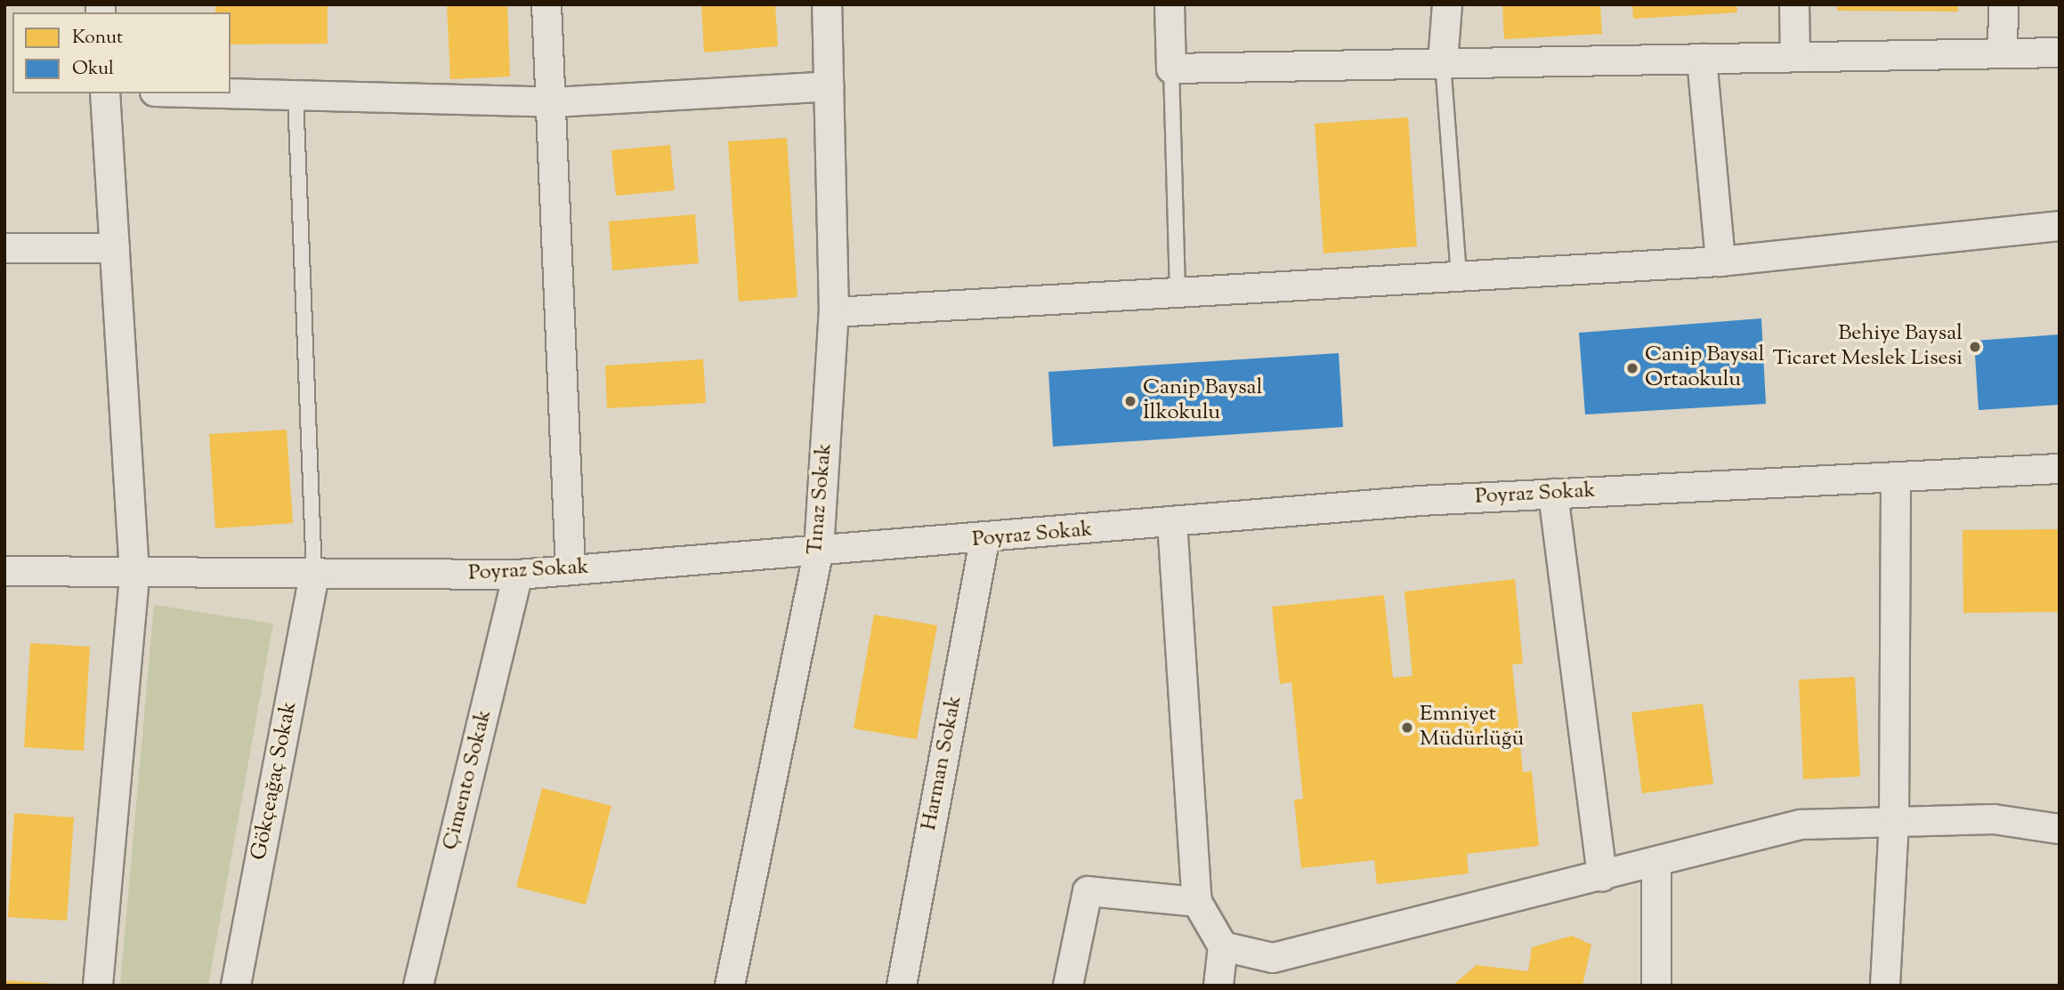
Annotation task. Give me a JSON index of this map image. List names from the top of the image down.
{
  "streets": {
    "street": [
      "Poyraz Sokak",
      "Tınaz Sokak",
      "Harman Sokak",
      "Çimento Sokak",
      "Gökçeağaç Sokak"
    ]
  },
  "crossings": [
    ["Poyraz Sokak", "Tınaz Sokak"],
    ["Poyraz Sokak", "Harman Sokak"],
    ["Poyraz Sokak", "Çimento Sokak"],
    ["Poyraz Sokak", "Gökçeağaç Sokak"]
  ],
  "places": [
    "Behiye Baysal Ticaret Meslek Lisesi",
    "Canip Baysal Ortaokulu",
    "Canip Baysal İlkokulu",
    "Emniyet Müdürlüğü"
  ],
  "legend": ["Konut", "Okul"]
}
